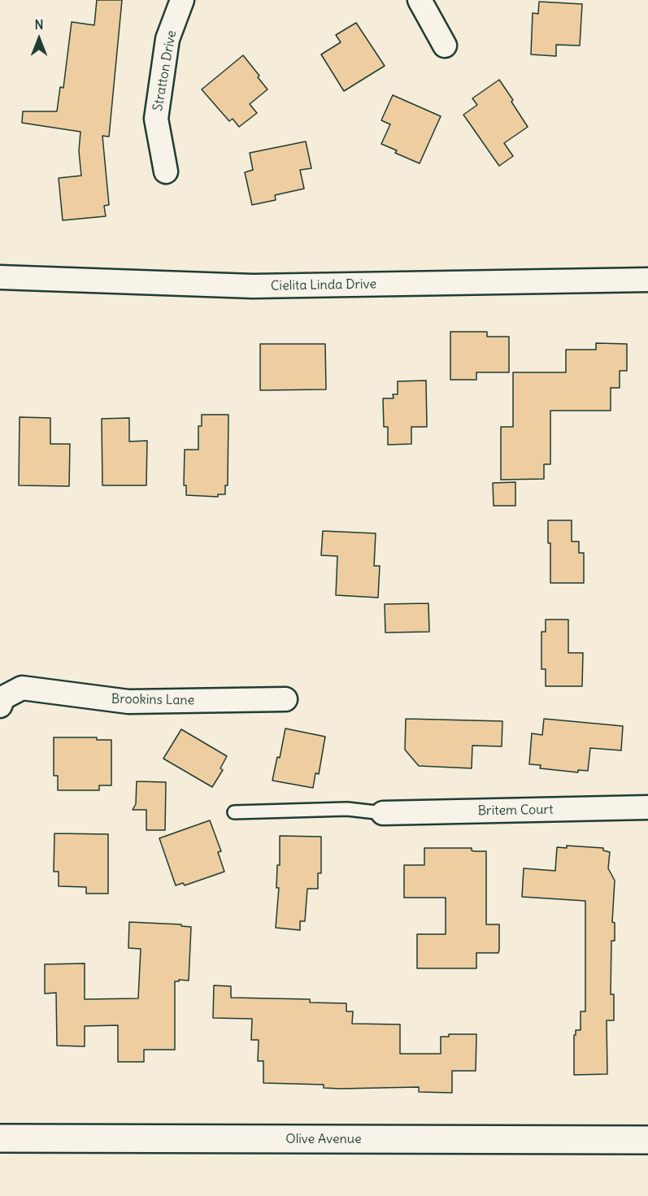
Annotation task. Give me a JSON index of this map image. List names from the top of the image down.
{
  "streets": {
    "main road": ["Olive Avenue"],
    "street": [
      "Stratton Drive",
      "Cielita Linda Drive",
      "Brookins Lane",
      "Britem Court"
    ]
  },
  "north": "top"
}
